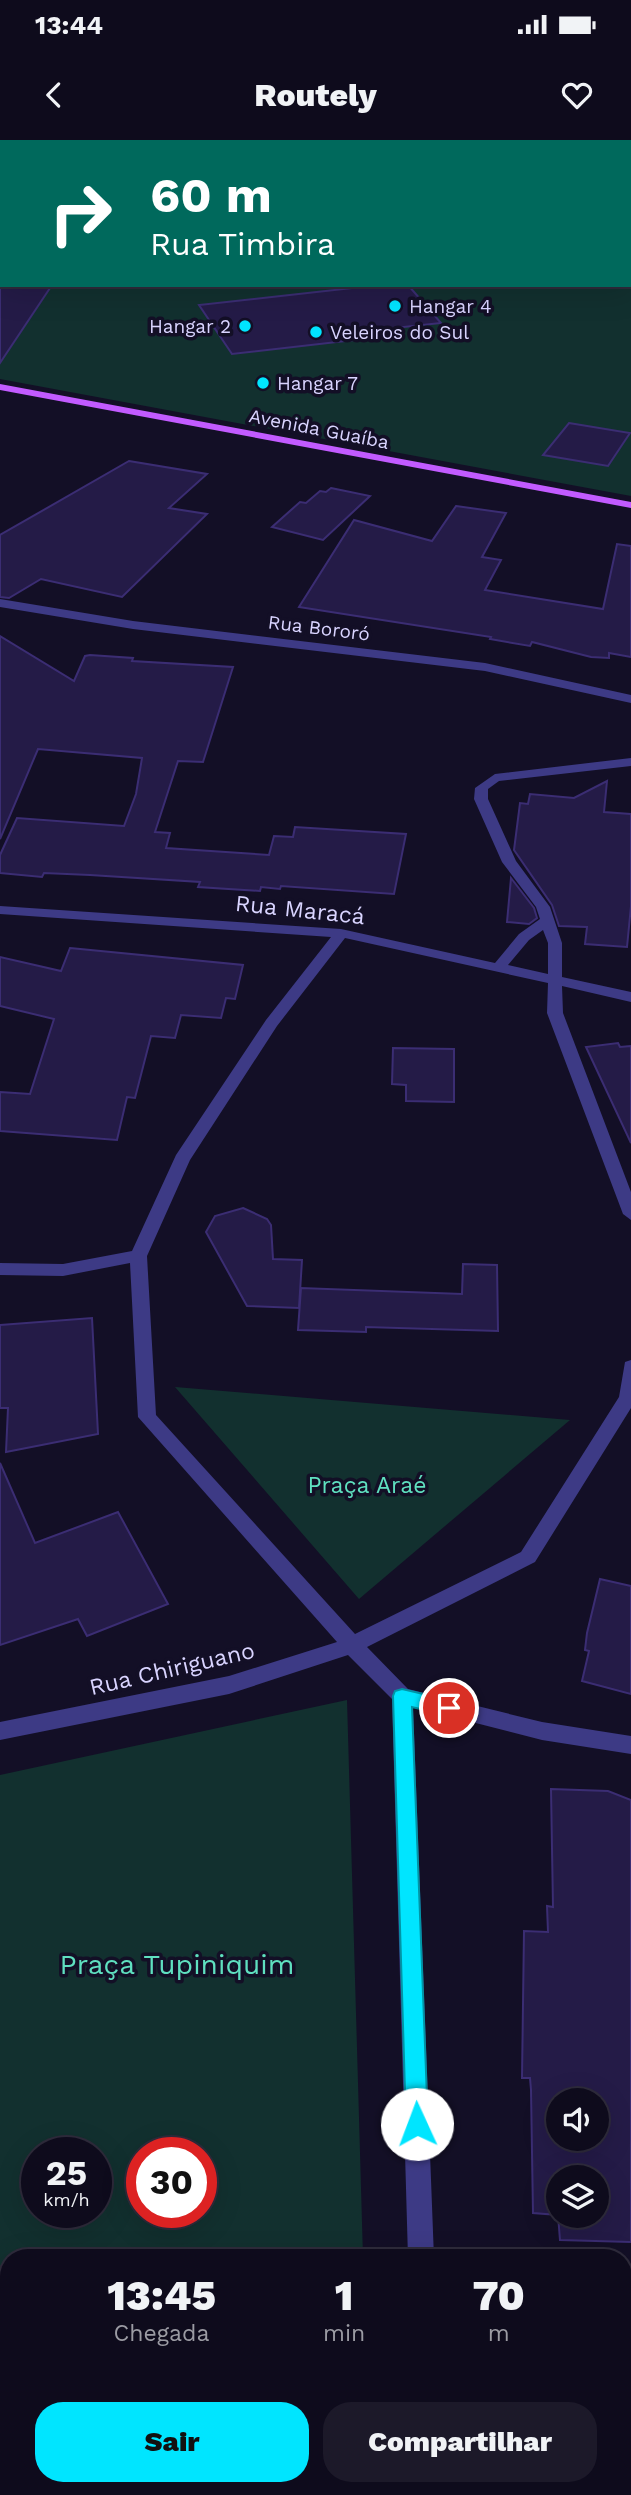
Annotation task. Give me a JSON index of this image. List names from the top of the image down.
{
  "streets": {
    "main road": ["Avenida Guaíba"],
    "street": ["Rua Bororó", "Rua Maracá", "Rua Chiriguano"]
  },
  "parks": ["Praça Araé", "Praça Tupiniquim"],
  "places": [
    "Hangar 4",
    "Hangar 2",
    "Veleiros do Sul",
    "Hangar 7"
  ],
  "page": {
    "status": "13:44",
    "header": "Routely",
    "turn": ["60 m", "Rua Timbira"],
    "speed": "25 km/h",
    "limit": "30",
    "eta": [
      "13:45",
      "Chegada",
      "1",
      "min",
      "70",
      "m"
    ],
    "buttons": ["Sair", "Compartilhar"]
  }
}
